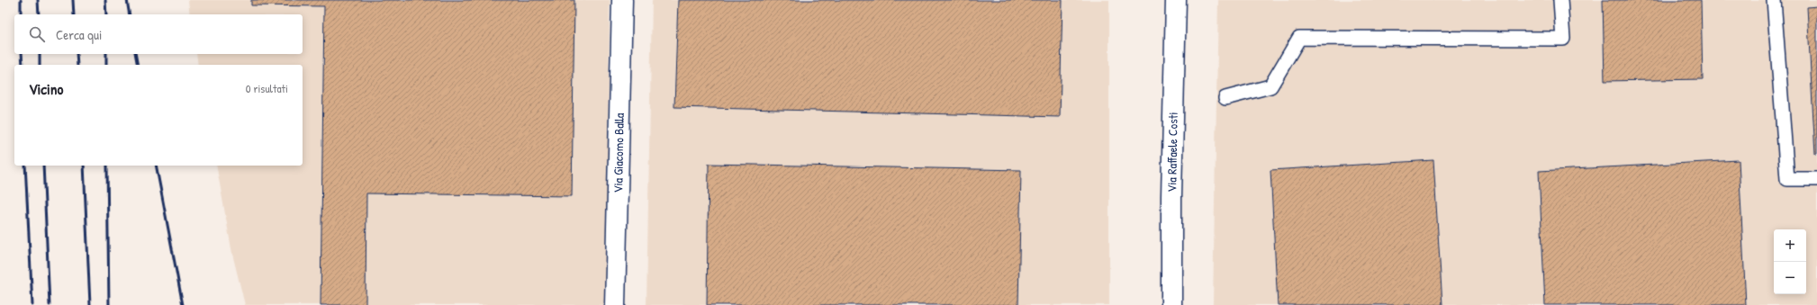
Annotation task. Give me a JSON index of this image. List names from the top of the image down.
{
  "streets": {
    "street": ["Via Raffaele Costi", "Via Giacomo Balla"]
  },
  "page": {
    "search": "Cerca qui",
    "heading": ["Vicino", "0 risultati"],
    "map_buttons": ["+", "−"]
  }
}
